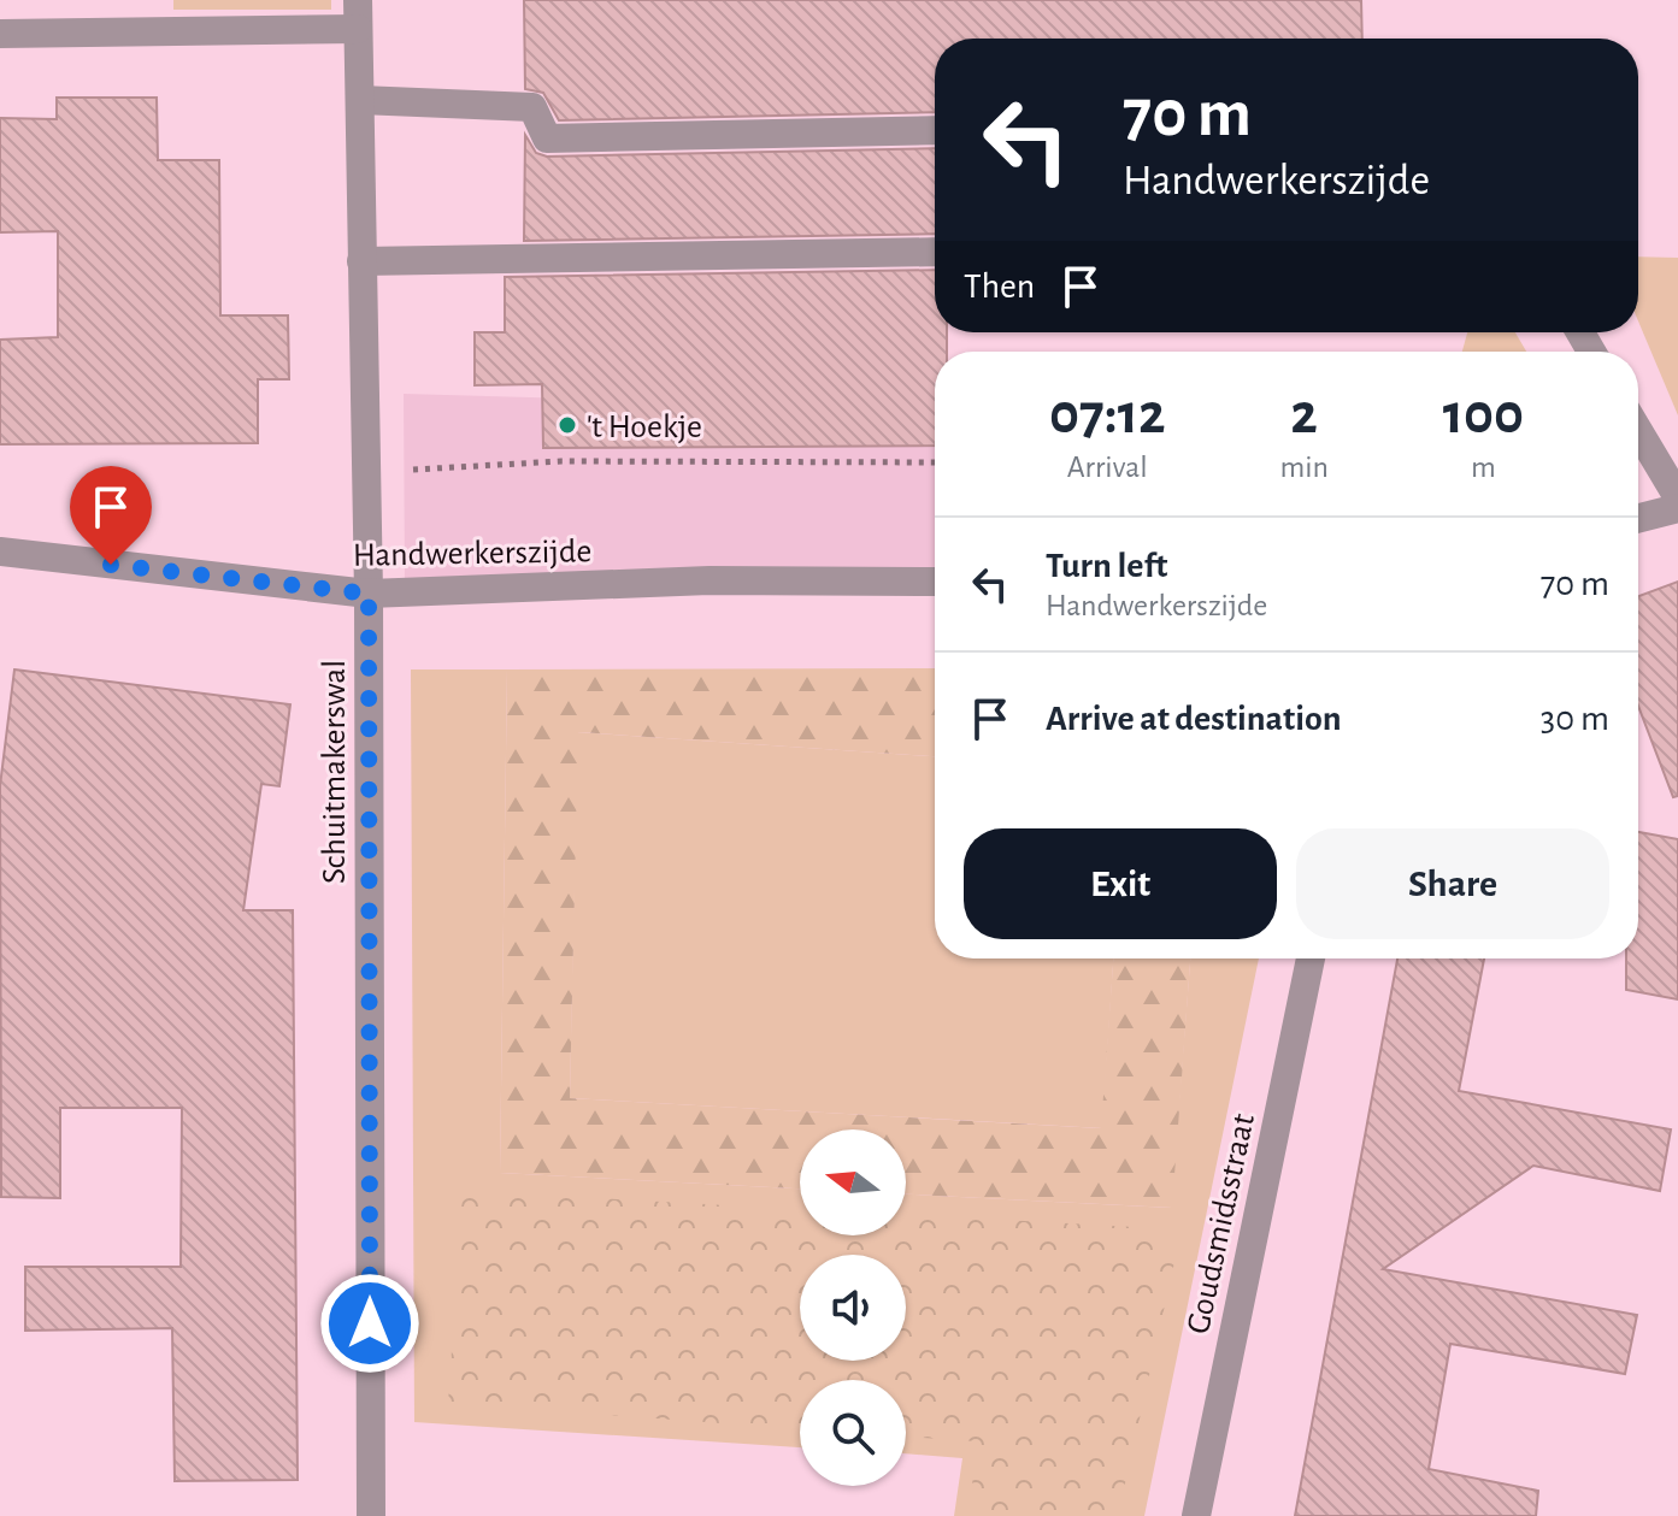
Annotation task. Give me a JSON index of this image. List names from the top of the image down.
{
  "streets": {
    "street": ["Handwerkerszijde", "Schuitmakerswal", "Goudsmidsstraat"]
  },
  "crossings": [
    ["Handwerkerszijde", "Schuitmakerswal"]
  ],
  "places": ["'t Hoekje"],
  "north": "left",
  "page": {
    "turn": ["70 m", "Handwerkerszijde"],
    "then": "Then",
    "eta": [
      "07:12",
      "Arrival",
      "2",
      "min",
      "100",
      "m"
    ],
    "list": [
      {
        "name": "Turn left",
        "note": "Handwerkerszijde",
        "value": "70 m"
      },
      {
        "name": "Arrive at destination",
        "value": "30 m"
      }
    ],
    "buttons": ["Exit", "Share"]
  }
}
